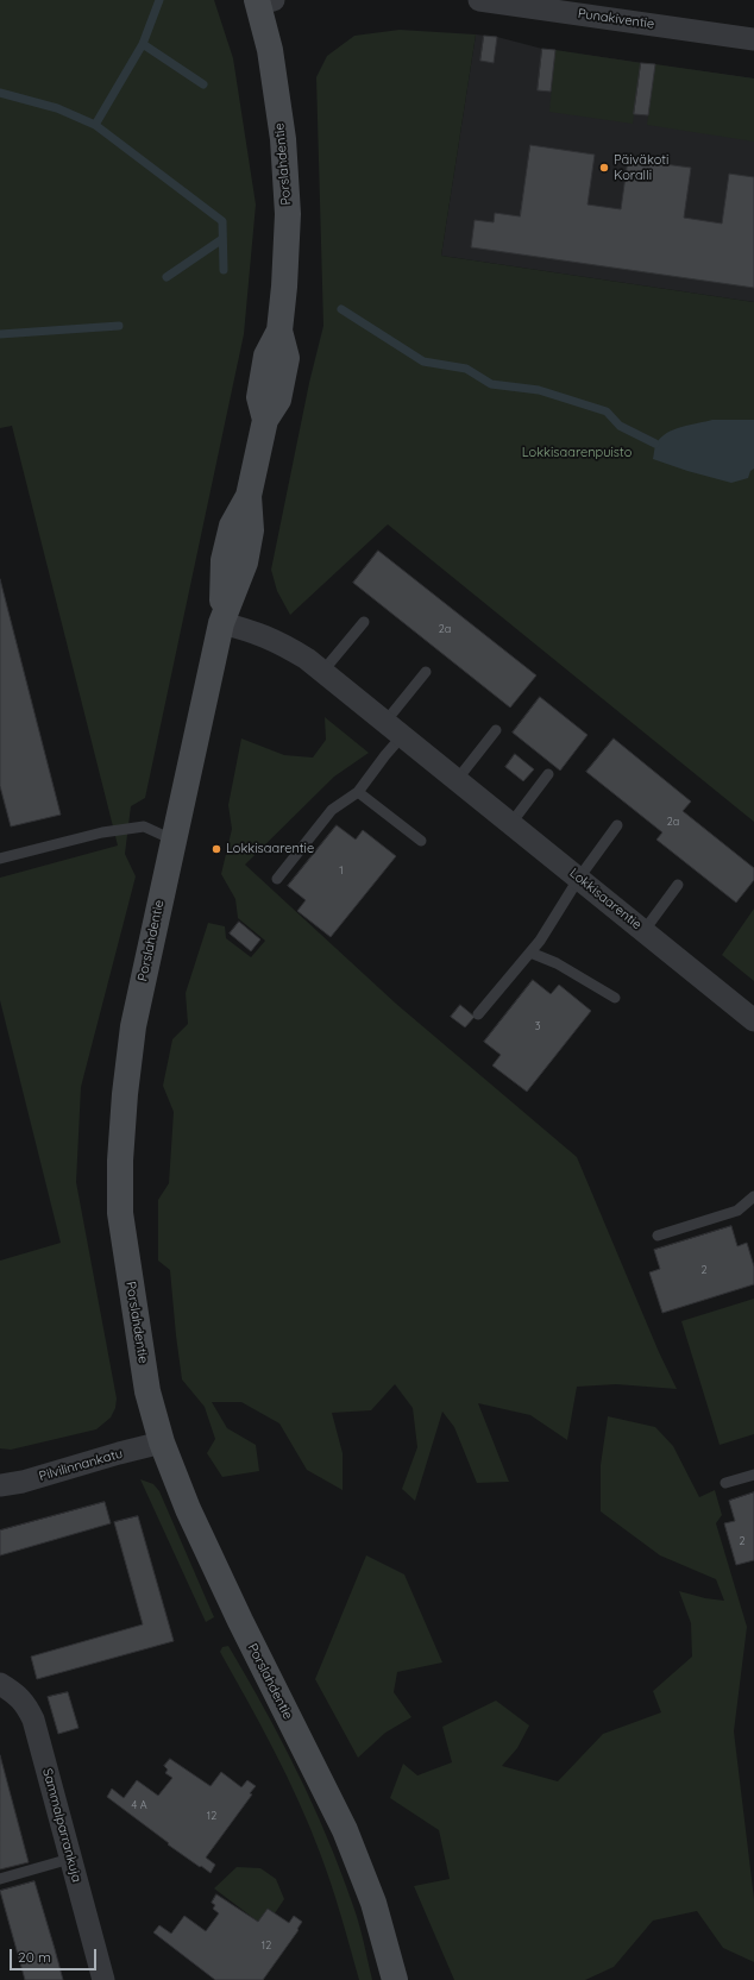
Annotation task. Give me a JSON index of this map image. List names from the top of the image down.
{
  "streets": {
    "street": [
      "Punakiventie",
      "Porslahdentie",
      "Lokkisaarentie",
      "Pilvilinnankatu",
      "Sammalparrankuja"
    ]
  },
  "crossings": [
    ["Porslahdentie", "Lokkisaarentie"],
    ["Porslahdentie", "Pilvilinnankatu"]
  ],
  "parks": ["Lokkisaarenpuisto"],
  "places": ["Päiväkoti Koralli", "Lokkisaarentie"],
  "house_numbers": [
    "2a",
    "2a",
    "1",
    "3",
    "2",
    "2",
    "4 A",
    "12",
    "12"
  ],
  "scale_bar": "20 m"
}
